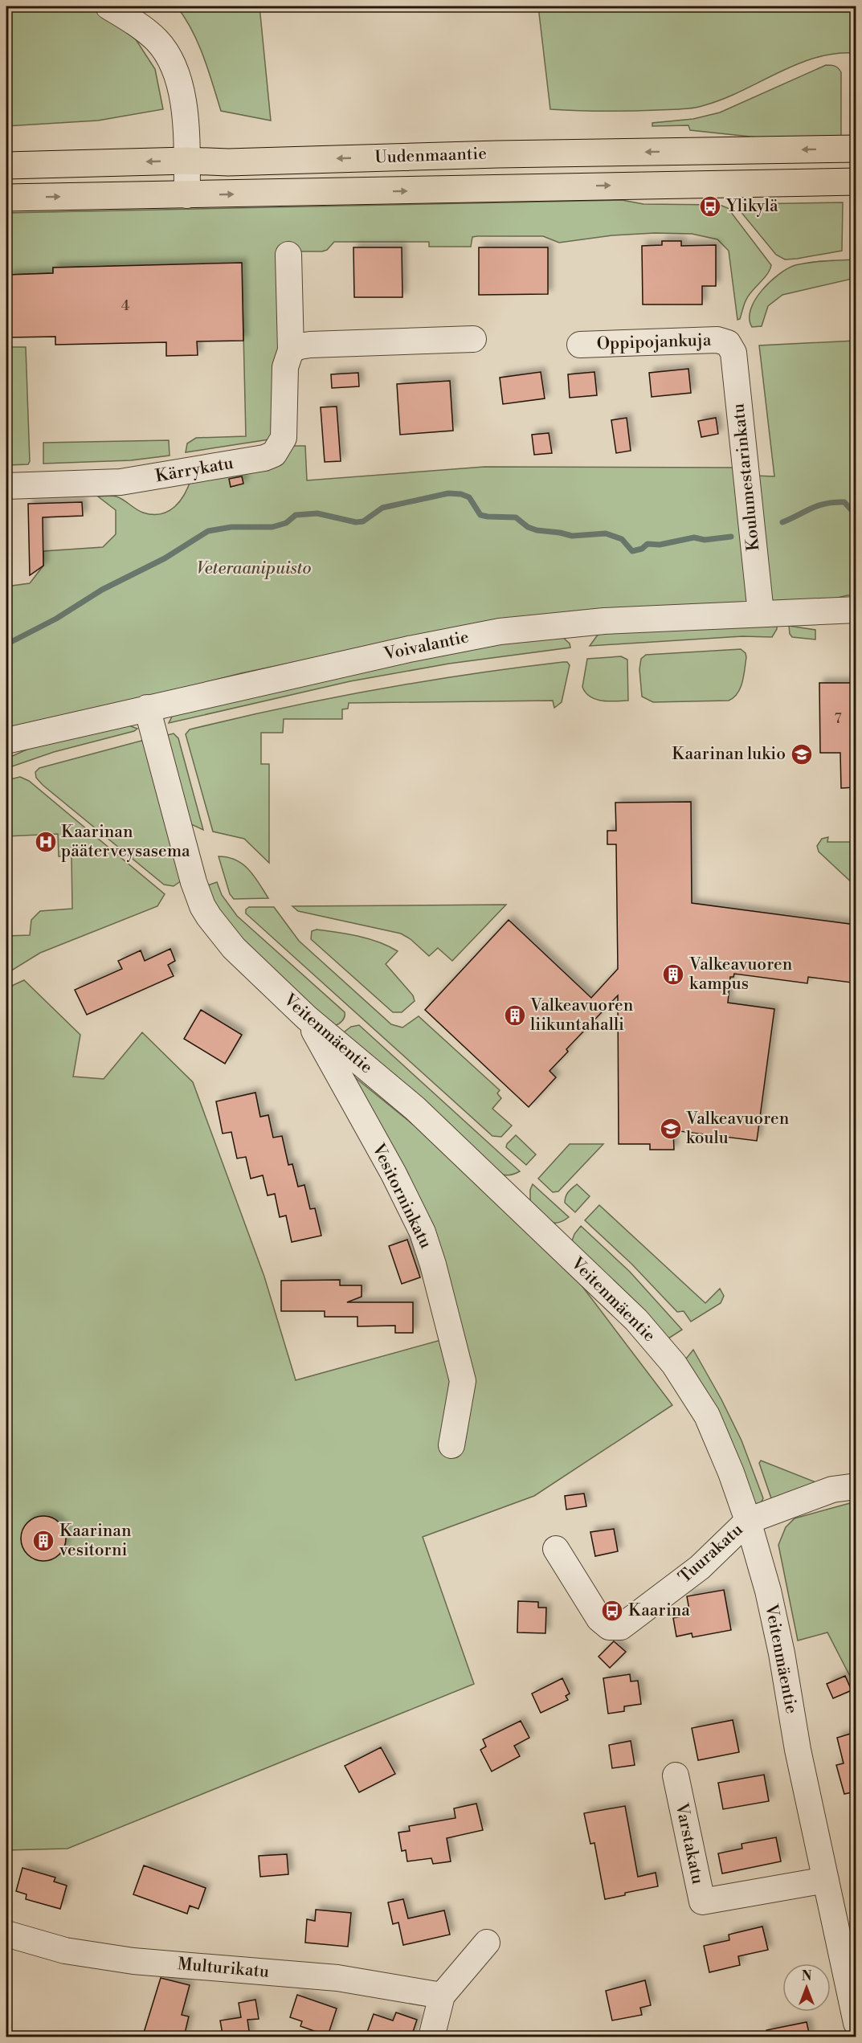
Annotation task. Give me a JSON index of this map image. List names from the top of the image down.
{
  "streets": {
    "main road": ["Uudenmaantie"],
    "street": [
      "Oppipojankuja",
      "Kärrykatu",
      "Koulumestarinkatu",
      "Voivalantie",
      "Veitenmäentie",
      "Vesitorninkatu",
      "Tuurakatu",
      "Varstakatu",
      "Multurikatu"
    ]
  },
  "crossings": [
    ["Oppipojankuja", "Koulumestarinkatu"],
    ["Koulumestarinkatu", "Voivalantie"],
    ["Voivalantie", "Veitenmäentie"],
    ["Veitenmäentie", "Vesitorninkatu"],
    ["Veitenmäentie", "Tuurakatu"],
    ["Veitenmäentie", "Varstakatu"]
  ],
  "parks": ["Veteraanipuisto"],
  "places": {
    "bus stop": ["Ylikylä", "Kaarina"],
    "school or university": ["Kaarinan lukio", "Valkeavuoren koulu"],
    "hospital": ["Kaarinan pääterveysasema"],
    "building": ["Valkeavuoren kampus", "Valkeavuoren liikuntahalli", "Kaarinan vesitorni"]
  },
  "house_numbers": ["4", "7"],
  "north": "top"
}
